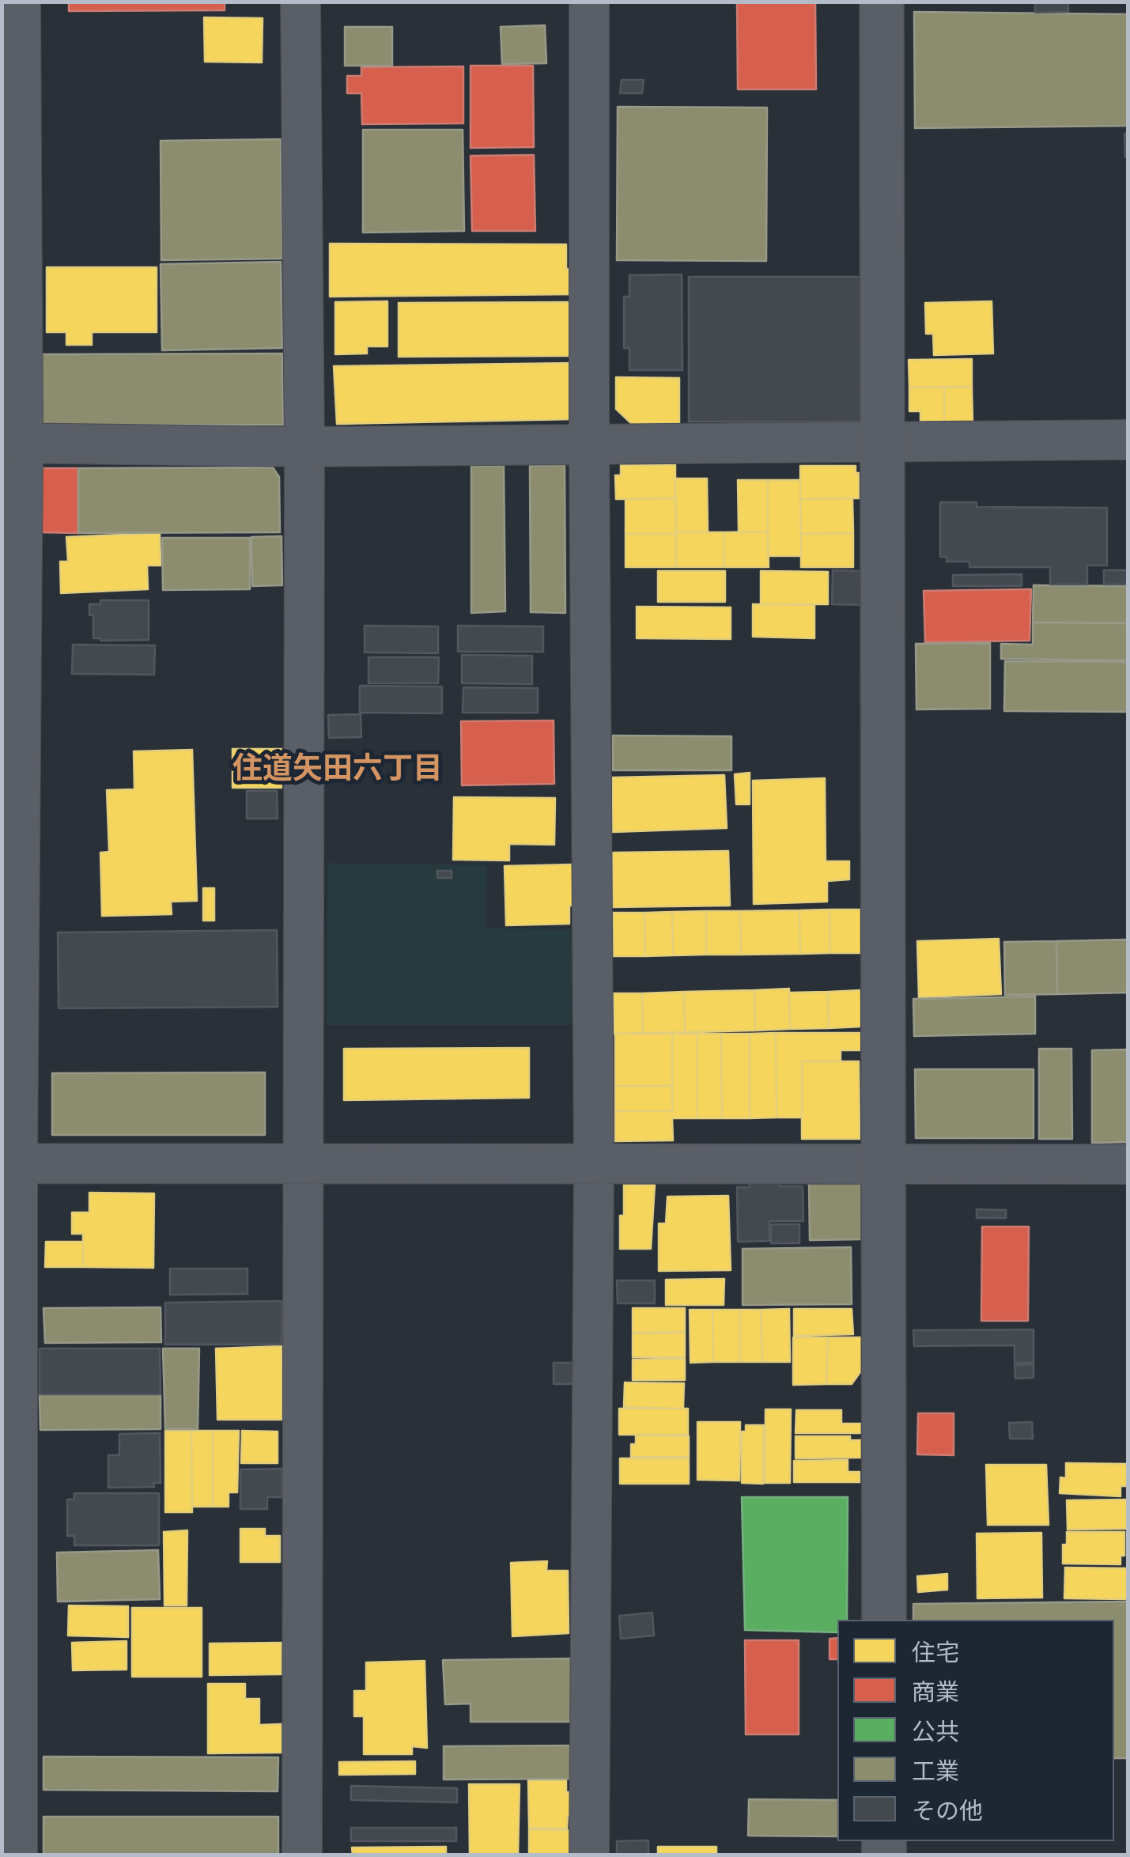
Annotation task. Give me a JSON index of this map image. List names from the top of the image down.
{
  "districts": ["住道矢田六丁目"],
  "legend": [
    "住宅",
    "商業",
    "公共",
    "工業",
    "その他"
  ]
}
